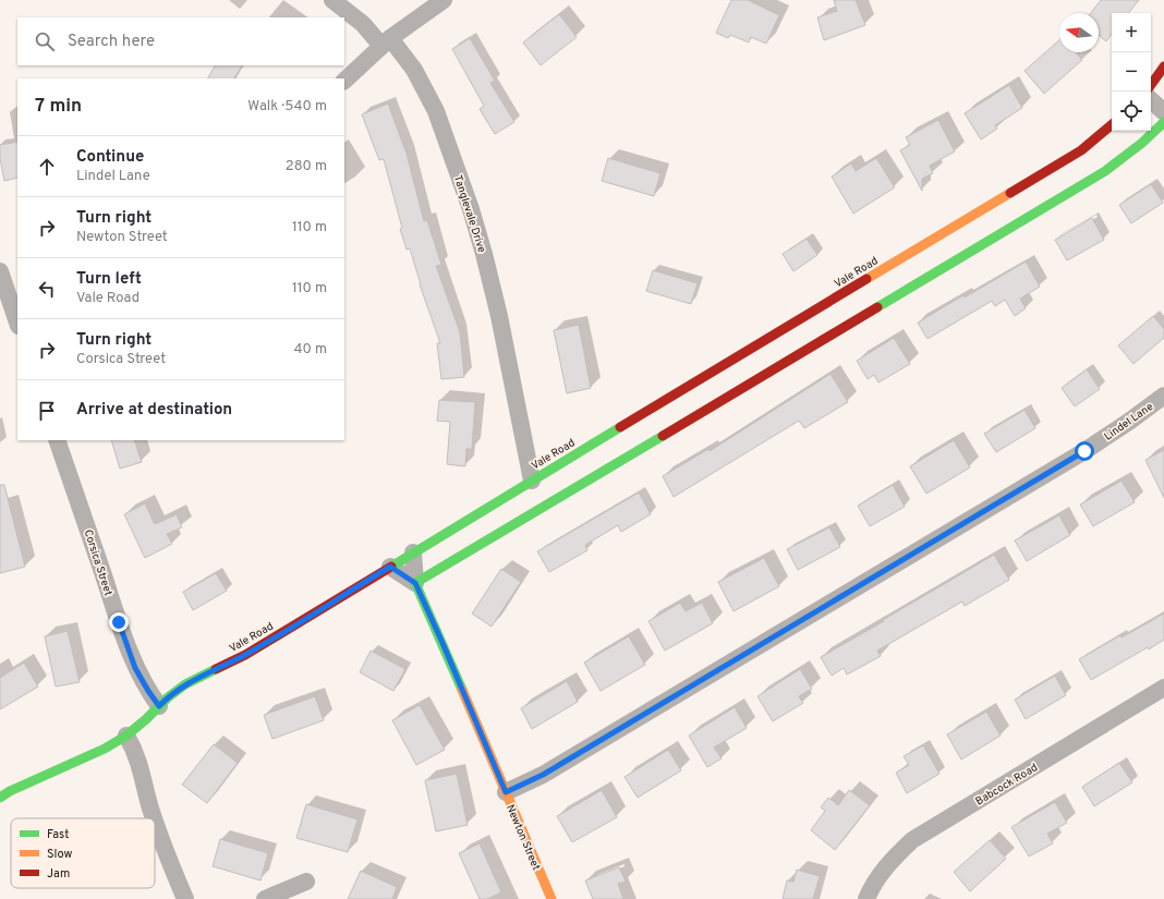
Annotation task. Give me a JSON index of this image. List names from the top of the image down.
{
  "streets": {
    "main road": ["Vale Road", "Newton Street"],
    "street": [
      "Tanglevale Drive",
      "Lindel Lane",
      "Corsica Street",
      "Babcock Road"
    ]
  },
  "crossings": [
    ["Tanglevale Drive", "Vale Road"],
    ["Vale Road", "Corsica Street"],
    ["Vale Road", "Newton Street"],
    ["Lindel Lane", "Newton Street"]
  ],
  "legend": ["Fast", "Slow", "Jam"],
  "north": "left",
  "page": {
    "map_buttons": ["+", "−"],
    "search": "Search here",
    "heading": ["7 min", "Walk · 540 m"],
    "list": [
      ["Continue", "Lindel Lane", "280 m"],
      ["Turn right", "Newton Street", "110 m"],
      ["Turn left", "Vale Road", "110 m"],
      ["Turn right", "Corsica Street", "40 m"],
      "Arrive at destination"
    ]
  }
}
